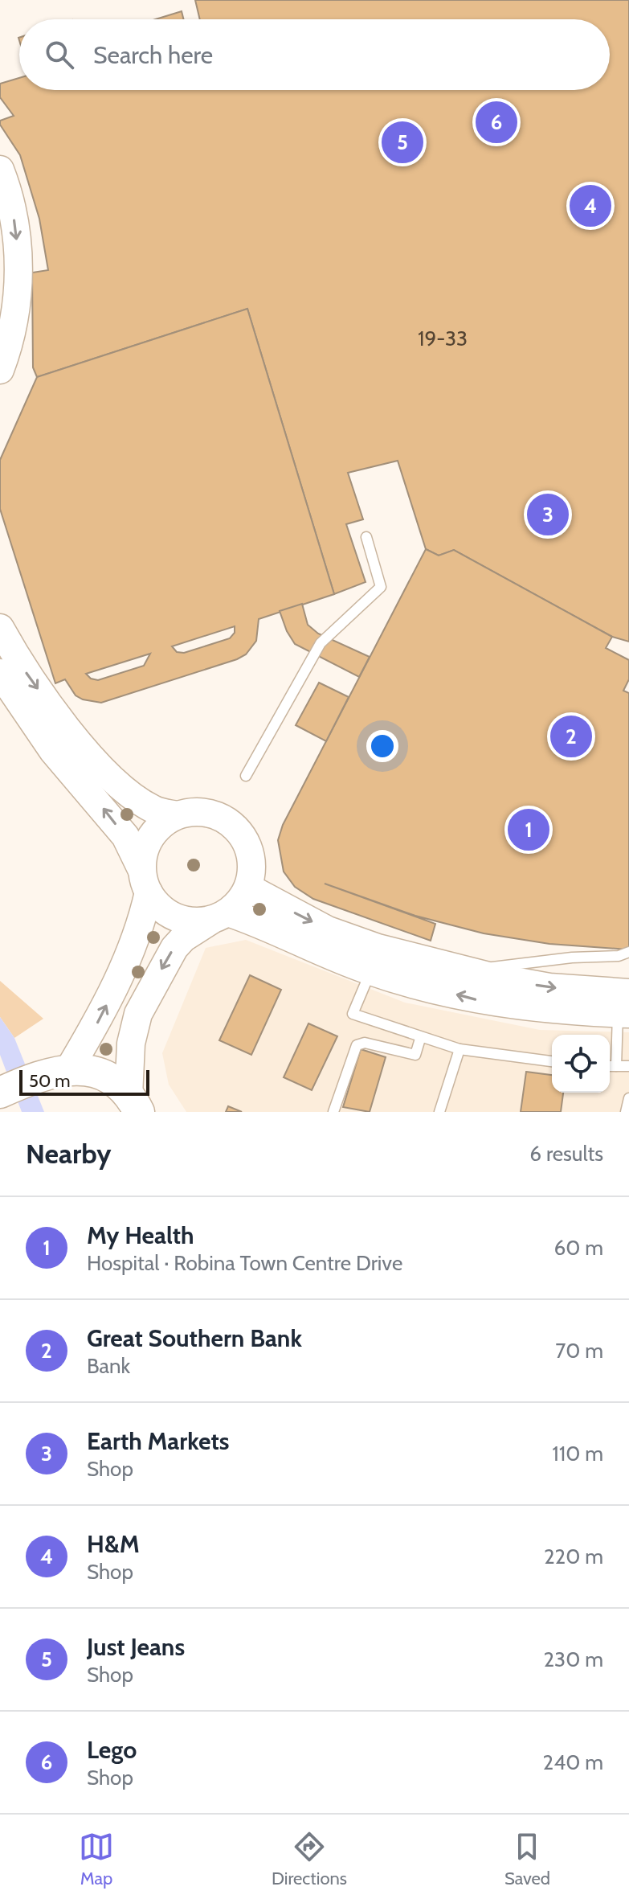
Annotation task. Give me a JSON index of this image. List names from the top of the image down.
{
  "house_numbers": ["19-33"],
  "scale_bar": "50 m",
  "page": {
    "search": "Search here",
    "pins": [
      "6",
      "5",
      "4",
      "3",
      "2",
      "1"
    ],
    "scale": "50 m",
    "heading": ["Nearby", "6 results"],
    "list": [
      {
        "mark": "1",
        "name": "My Health",
        "note": "Hospital · Robina Town Centre Drive",
        "value": "60 m"
      },
      {
        "mark": "2",
        "name": "Great Southern Bank",
        "note": "Bank",
        "value": "70 m"
      },
      {
        "mark": "3",
        "name": "Earth Markets",
        "note": "Shop",
        "value": "110 m"
      },
      {
        "mark": "4",
        "name": "H&M",
        "note": "Shop",
        "value": "220 m"
      },
      {
        "mark": "5",
        "name": "Just Jeans",
        "note": "Shop",
        "value": "230 m"
      },
      {
        "mark": "6",
        "name": "Lego",
        "note": "Shop",
        "value": "240 m"
      }
    ],
    "nav": ["Map", "Directions", "Saved"]
  }
}
